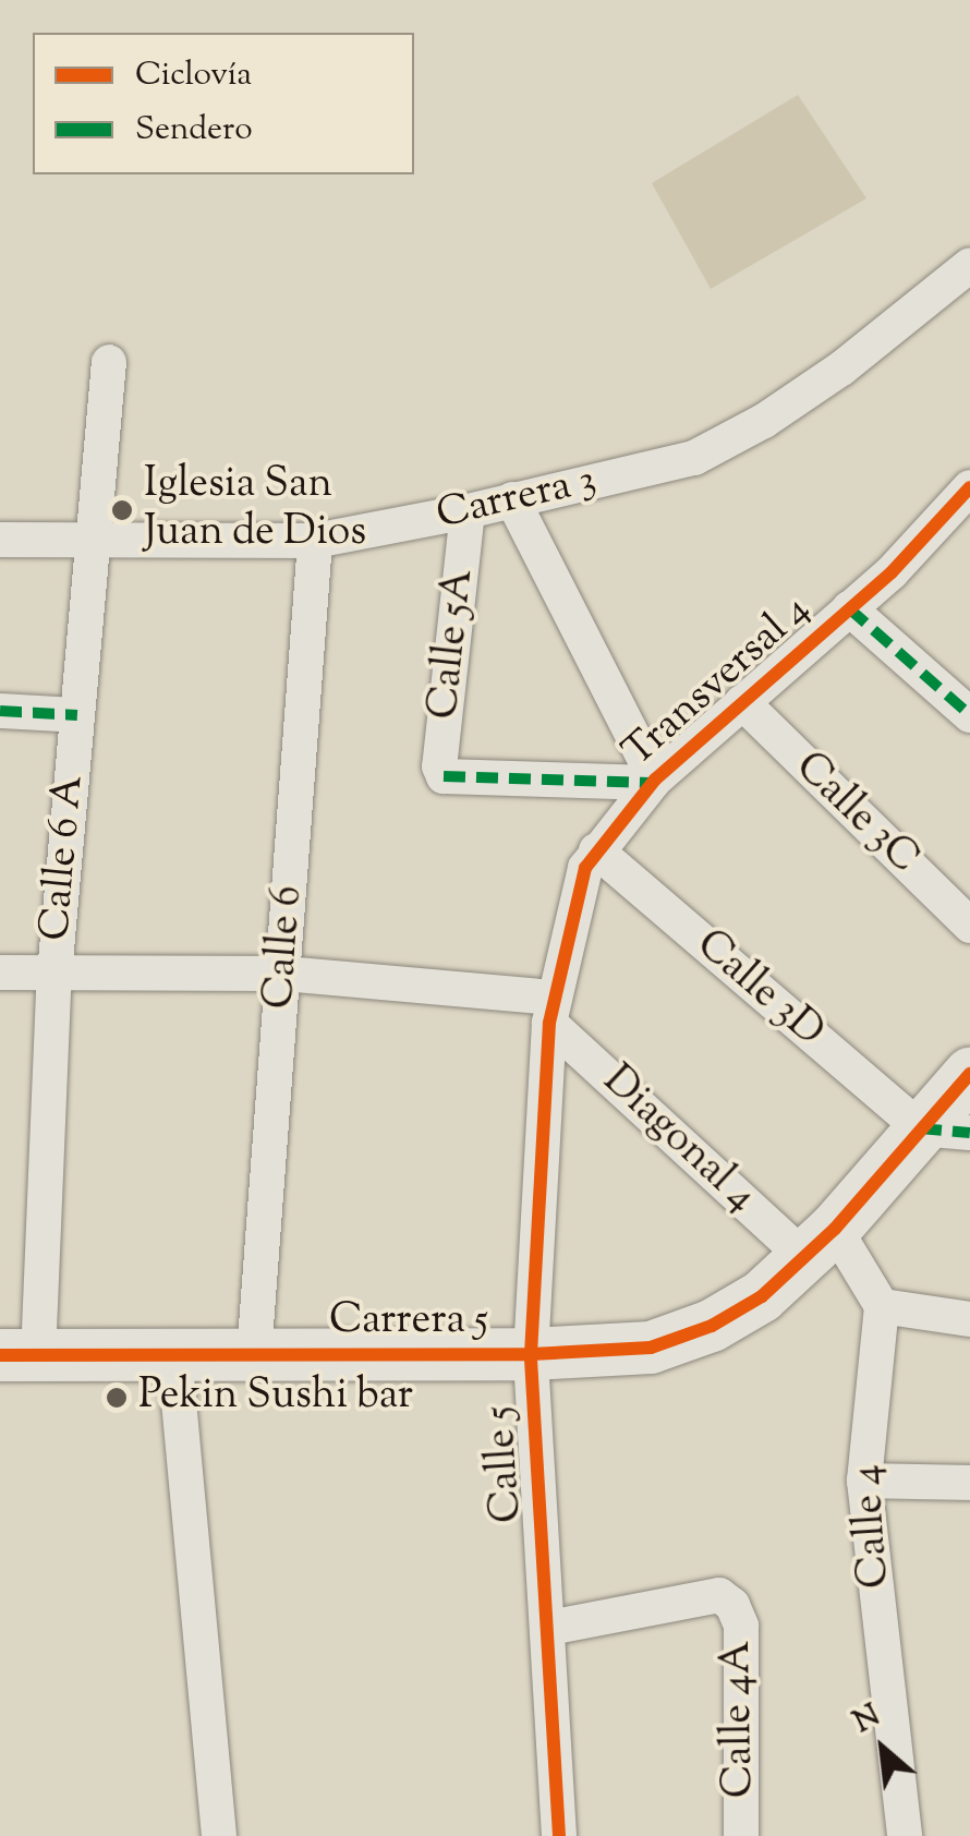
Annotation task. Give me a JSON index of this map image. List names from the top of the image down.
{
  "streets": {
    "street": [
      "Carrera 3",
      "Calle 5A",
      "Transversal 4",
      "Calle 3C",
      "Calle 6 A",
      "Calle 6",
      "Calle 3D",
      "Diagonal 4",
      "Carrera 5",
      "Calle 5",
      "Calle 4",
      "Calle 4A"
    ]
  },
  "crossings": [
    ["Carrera 3", "Calle 5A"],
    ["Carrera 3", "Calle 6 A"],
    ["Carrera 3", "Calle 6"],
    ["Calle 5A", "Transversal 4"],
    ["Transversal 4", "Calle 3C"],
    ["Transversal 4", "Calle 3D"],
    ["Transversal 4", "Diagonal 4"],
    ["Transversal 4", "Calle 5"],
    ["Calle 6 A", "Carrera 5"],
    ["Calle 6", "Carrera 5"],
    ["Calle 3D", "Carrera 5"],
    ["Diagonal 4", "Carrera 5"],
    ["Diagonal 4", "Calle 5"],
    ["Carrera 5", "Calle 5"],
    ["Calle 5", "Calle 4A"]
  ],
  "places": ["Iglesia San Juan de Dios", "Pekin Sushi bar"],
  "legend": ["Ciclovía", "Sendero"],
  "north": "top left"
}
